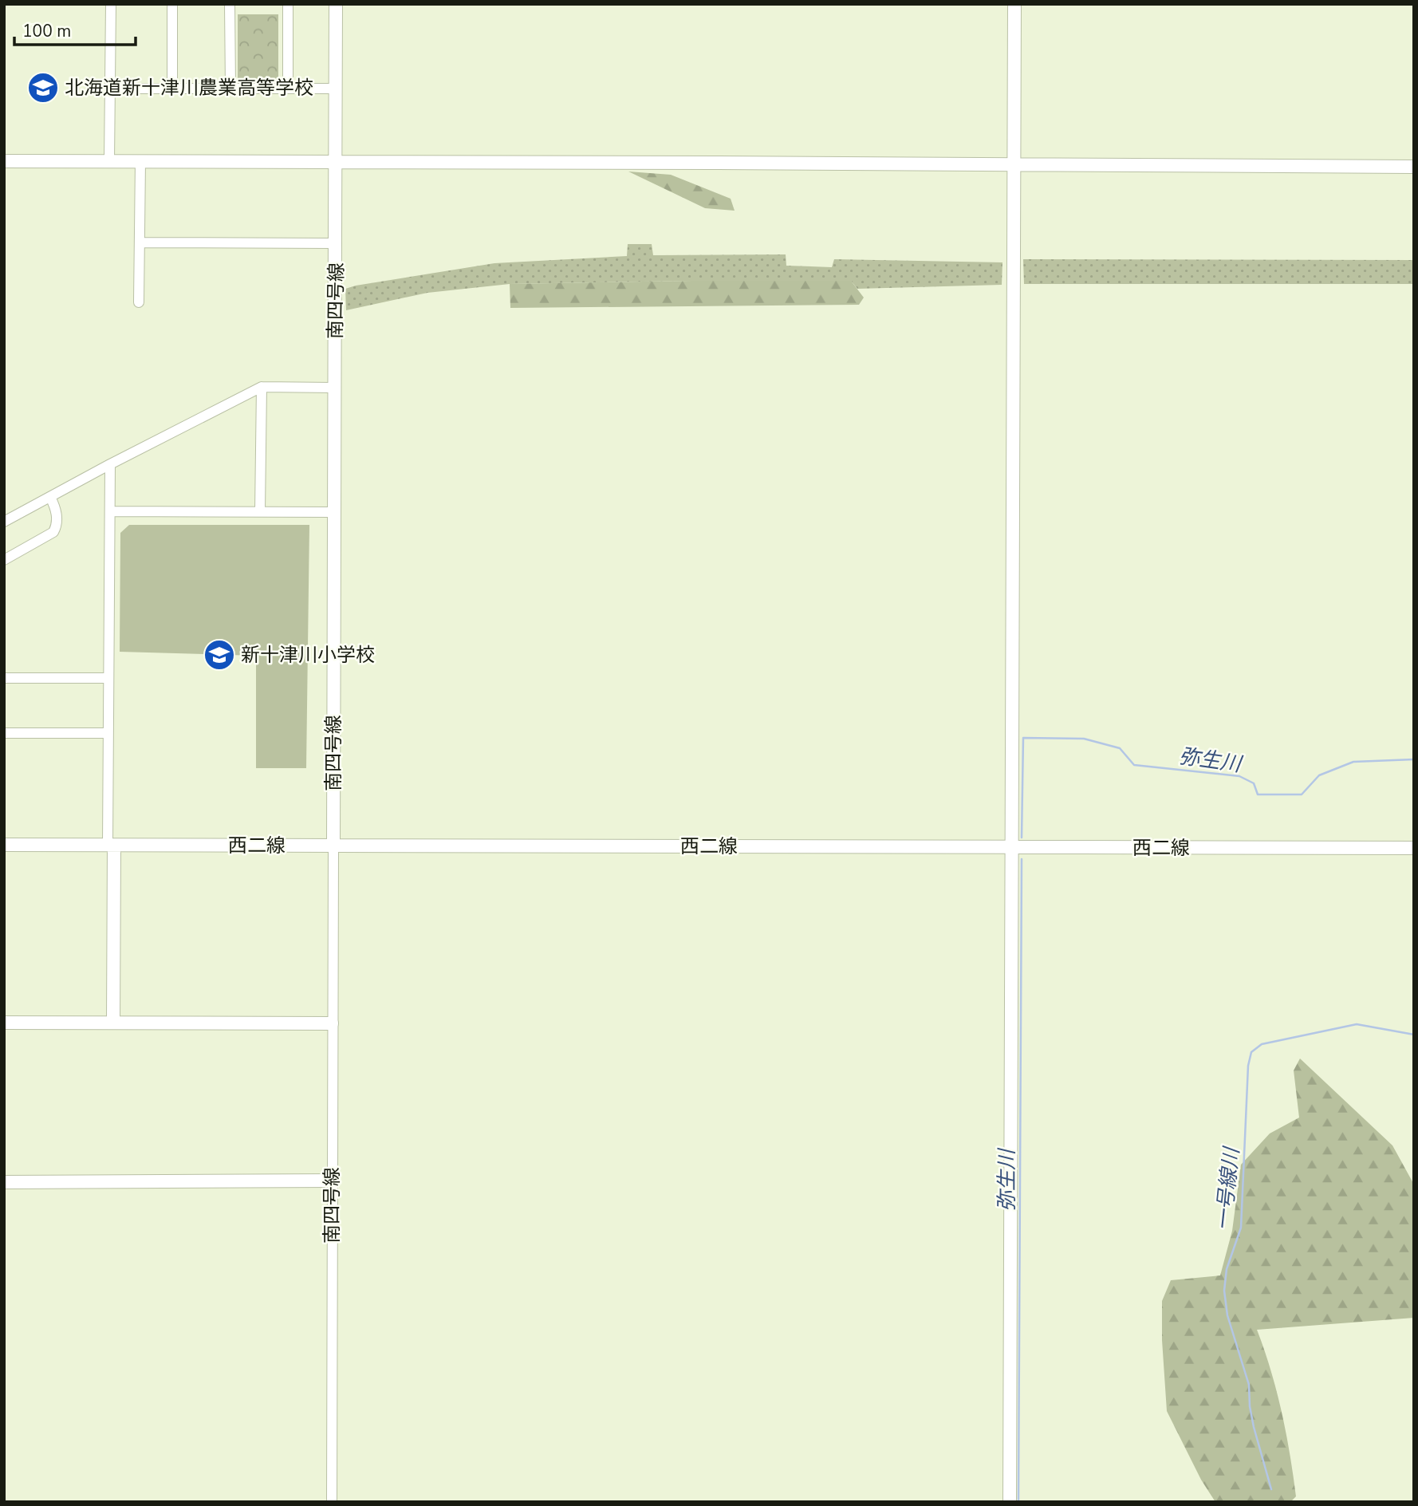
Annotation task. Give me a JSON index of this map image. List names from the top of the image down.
{
  "streets": {
    "street": ["南四号線", "西二線"]
  },
  "crossings": [
    ["南四号線", "西二線"]
  ],
  "water": ["弥生川", "一号線川"],
  "places": {
    "school or university": ["北海道新十津川農業高等学校", "新十津川小学校"]
  },
  "scale_bar": "100 m"
}
